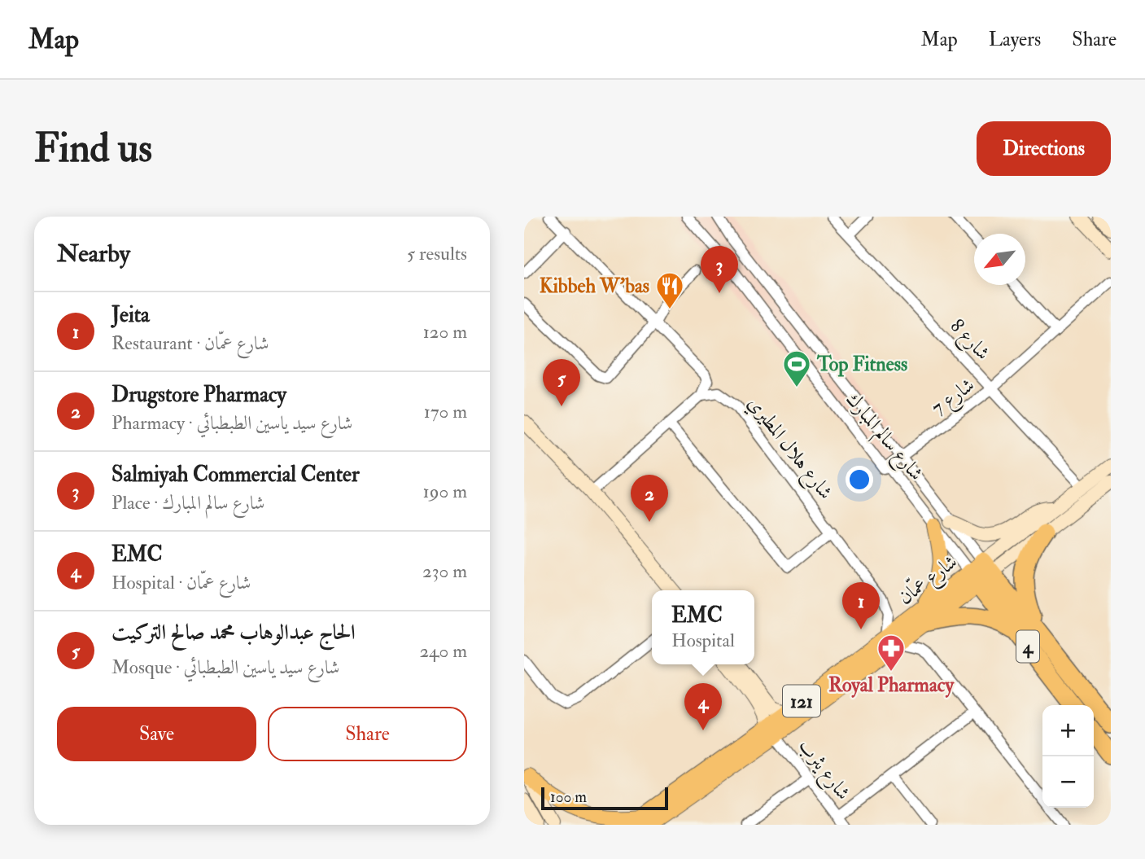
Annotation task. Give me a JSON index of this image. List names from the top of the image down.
{
  "streets": {
    "highway": ["4"],
    "main road": ["شارع عمّان", "121"],
    "street": [
      "شارع 8",
      "شارع 7",
      "شارع سالم المبارك",
      "شارع هلال المطيري",
      "شارع يثرب"
    ]
  },
  "crossings": [
    ["شارع 8", "شارع 7"],
    ["شارع 8", "شارع عمّان"],
    ["شارع 7", "شارع سالم المبارك"],
    ["شارع سالم المبارك", "شارع عمّان"],
    ["شارع سالم المبارك", "4"],
    ["شارع هلال المطيري", "شارع عمّان"],
    ["شارع عمّان", "4"],
    ["شارع عمّان", "شارع يثرب"]
  ],
  "places": {
    "restaurant": ["Kibbeh W'bas"],
    "sports": ["Top Fitness"],
    "pharmacy": ["Royal Pharmacy"]
  },
  "scale_bar": "100 m",
  "north": "bottom left",
  "page": {
    "header": "Map",
    "nav": ["Map", "Layers", "Share"],
    "buttons": [
      "Directions",
      ["Save", "Share"]
    ],
    "title": "Find us",
    "heading": ["Nearby", "5 results"],
    "pins": [
      "3",
      "5",
      "2",
      "1",
      "4"
    ],
    "list": [
      {
        "mark": "1",
        "name": "Jeita",
        "note": "Restaurant · شارع عمّان",
        "value": "120 m"
      },
      {
        "mark": "2",
        "name": "Drugstore Pharmacy",
        "note": "Pharmacy · شارع سيد ياسين الطبطبائي",
        "value": "170 m"
      },
      {
        "mark": "3",
        "name": "Salmiyah Commercial Center",
        "note": "Place · شارع سالم المبارك",
        "value": "190 m"
      },
      {
        "mark": "4",
        "name": "EMC",
        "note": "Hospital · شارع عمّان",
        "value": "230 m"
      },
      {
        "mark": "5",
        "name": "الحاج عبدالوهاب محمد صالح التركيت",
        "note": "Mosque · شارع سيد ياسين الطبطبائي",
        "value": "240 m"
      }
    ],
    "popup": ["EMC", "Hospital"],
    "map_buttons": ["+", "−"],
    "scale": "100 m"
  }
}
